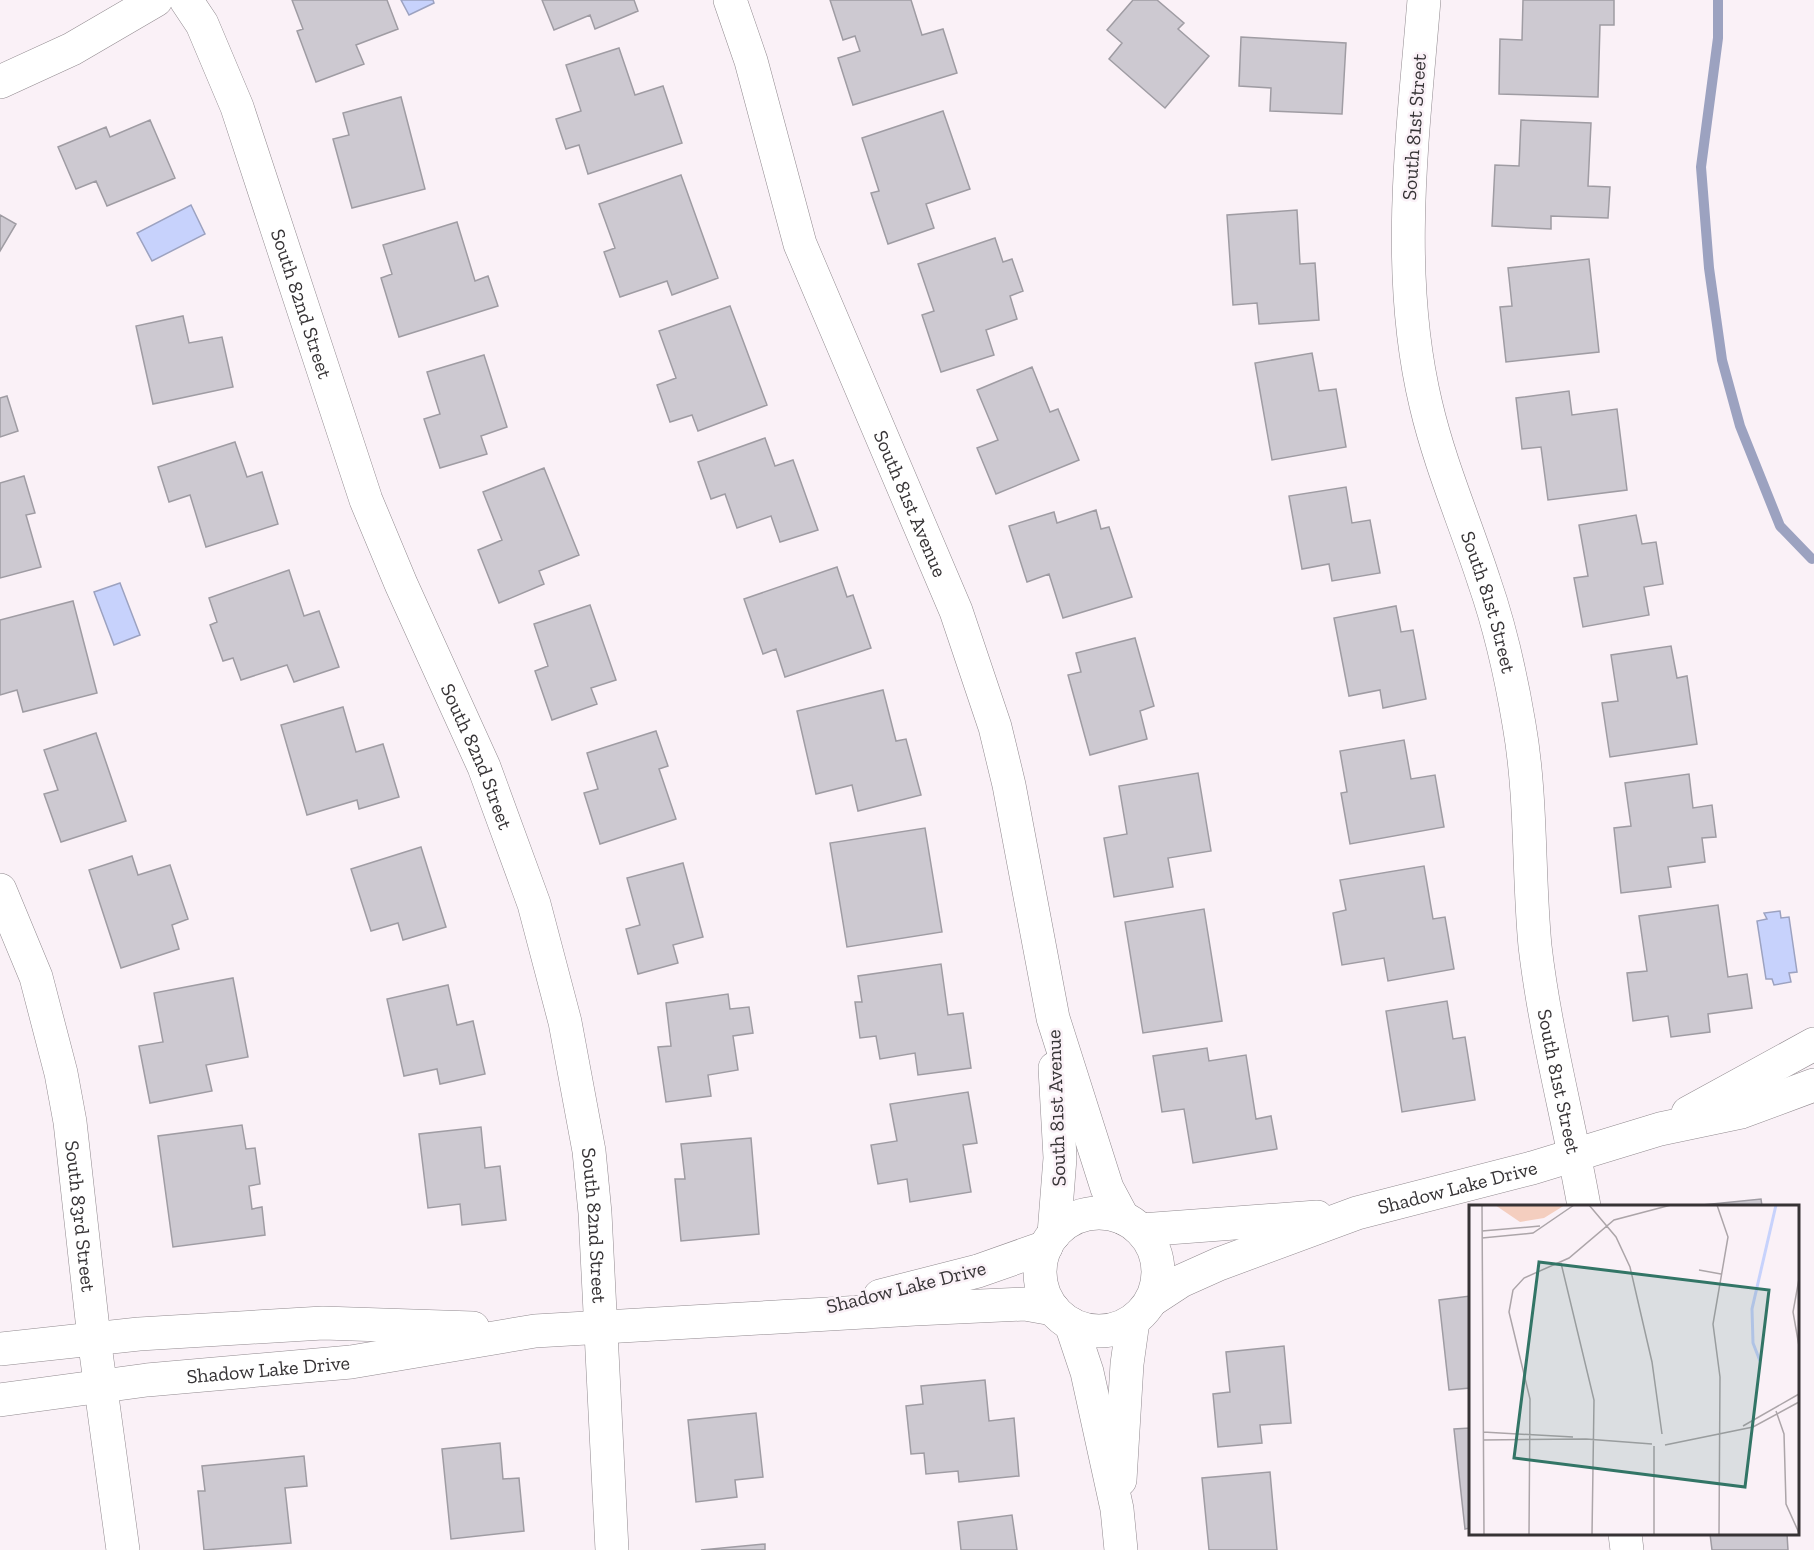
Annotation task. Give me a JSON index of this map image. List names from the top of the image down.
{
  "streets": {
    "street": [
      "South 81st Street",
      "South 82nd Street",
      "South 81st Avenue",
      "Shadow Lake Drive",
      "South 83rd Street"
    ]
  },
  "crossings": [
    ["South 81st Street", "Shadow Lake Drive"],
    ["South 82nd Street", "Shadow Lake Drive"],
    ["South 81st Avenue", "Shadow Lake Drive"],
    ["Shadow Lake Drive", "South 83rd Street"]
  ]
}
